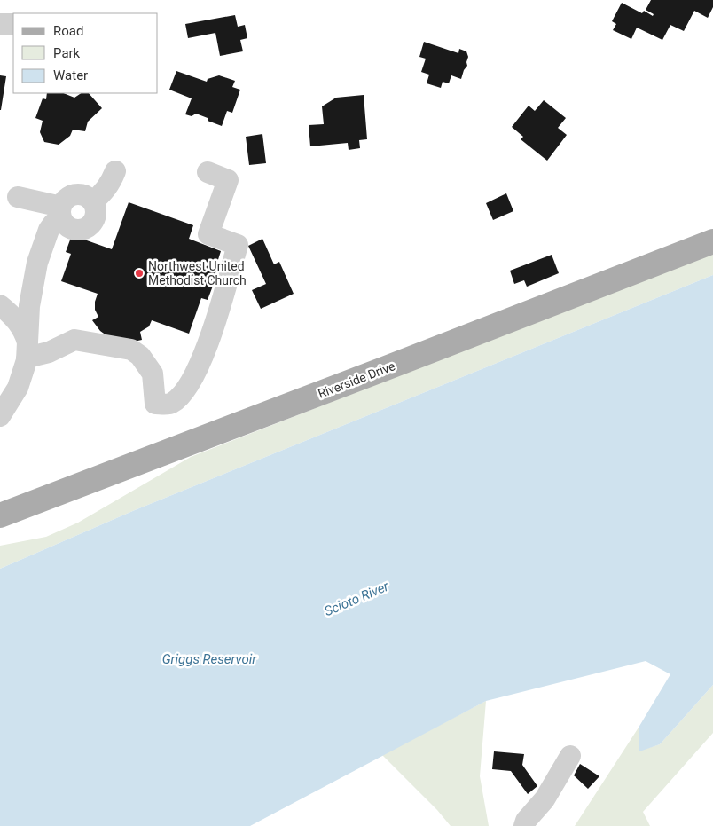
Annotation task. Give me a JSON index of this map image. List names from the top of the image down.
{
  "streets": {
    "main road": ["Riverside Drive"]
  },
  "water": ["Scioto River", "Griggs Reservoir"],
  "places": ["Northwest United Methodist Church"],
  "legend": ["Road", "Park", "Water"]
}
